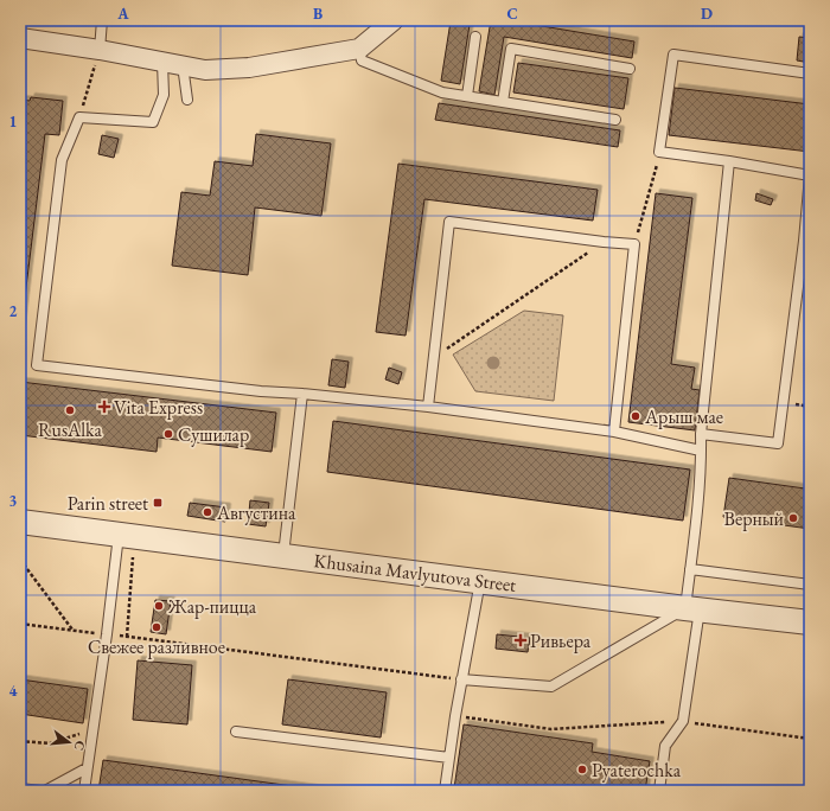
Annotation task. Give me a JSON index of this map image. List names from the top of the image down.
{
  "streets": {
    "street": ["Khusaina Mavlyutova Street"]
  },
  "places": {
    "health": ["Vita Express", "Ривьера"],
    "other": [
      "RusAlka",
      "Арыш мае",
      "Сушилар",
      "Августина",
      "Верный",
      "Жар-пицца",
      "Свежее разливное",
      "Pyaterochka"
    ],
    "transit": ["Parin street"]
  },
  "north": "right",
  "grid": {
    "columns": [
      "A",
      "B",
      "C",
      "D"
    ],
    "rows": [
      "1",
      "2",
      "3",
      "4"
    ]
  }
}
